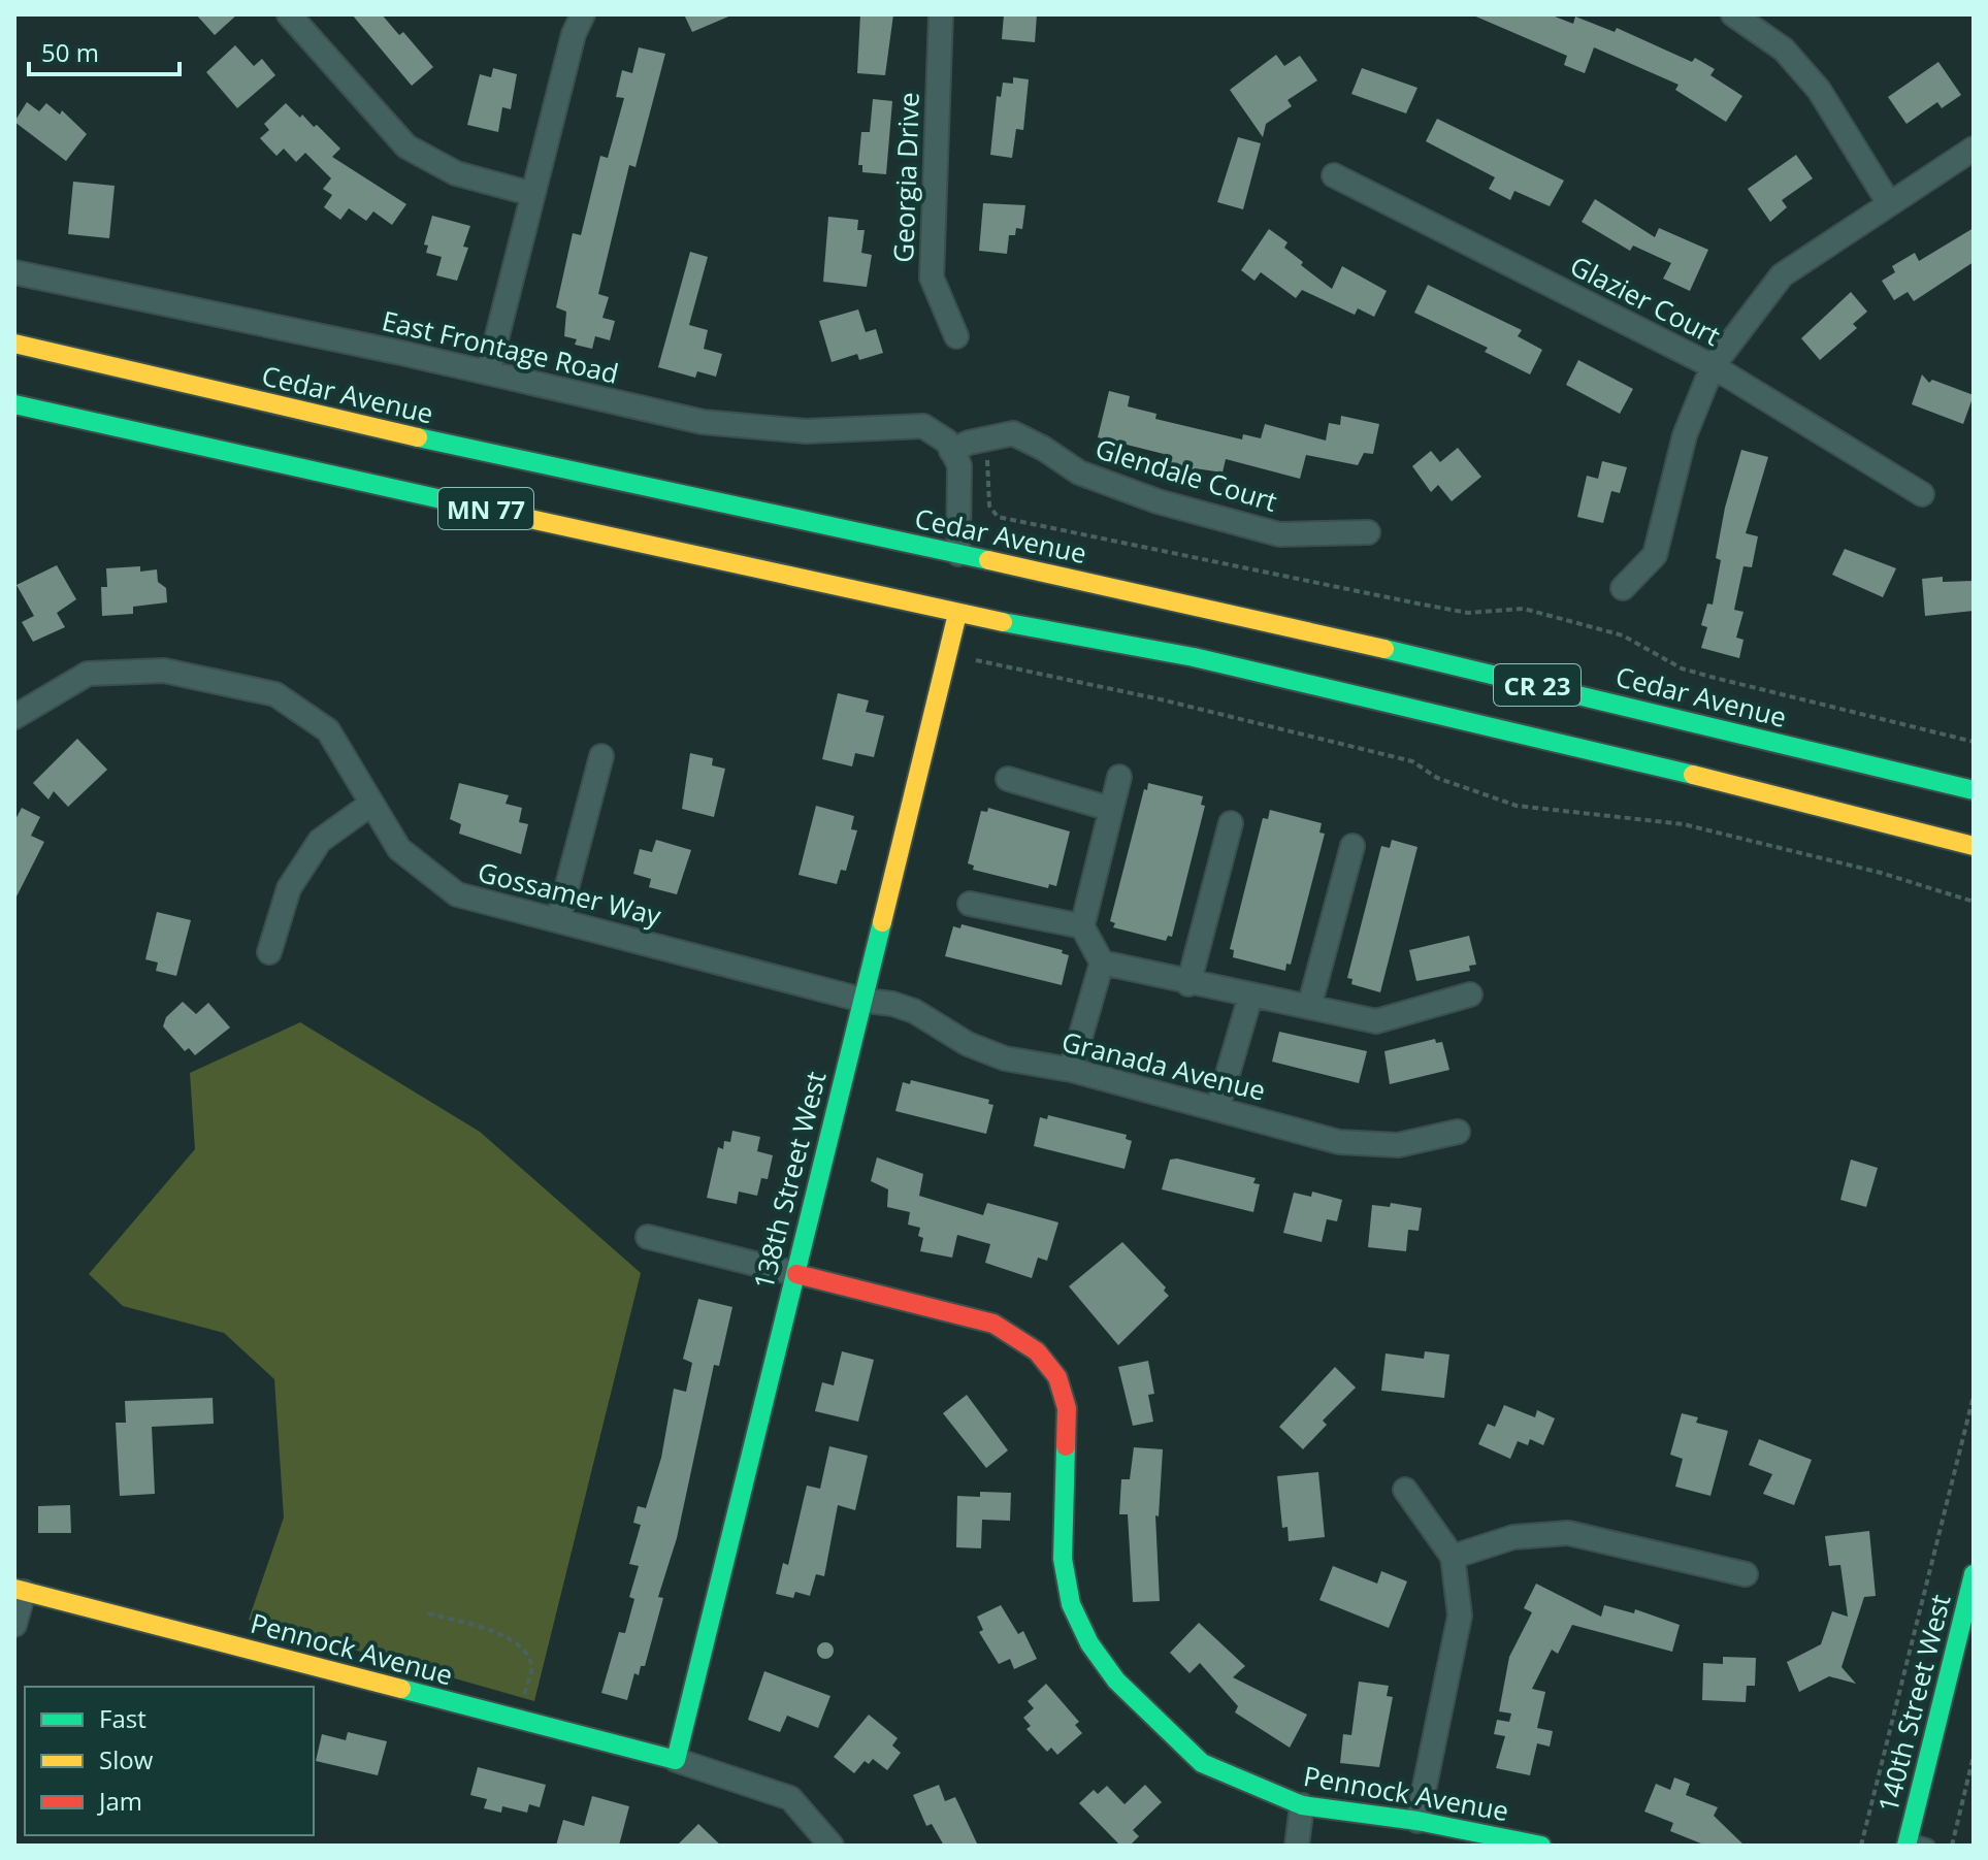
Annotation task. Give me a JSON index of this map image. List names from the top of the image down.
{
  "streets": {
    "main road": [
      "Cedar Avenue",
      "MN 77",
      "CR 23",
      "138th Street West",
      "Pennock Avenue",
      "140th Street West"
    ],
    "street": [
      "Georgia Drive",
      "Glazier Court",
      "East Frontage Road",
      "Glendale Court",
      "Gossamer Way",
      "Granada Avenue"
    ]
  },
  "crossings": [
    ["East Frontage Road", "Glendale Court"],
    ["MN 77", "CR 23"],
    ["MN 77", "138th Street West"],
    ["CR 23", "138th Street West"],
    ["Gossamer Way", "Granada Avenue"],
    ["Gossamer Way", "138th Street West"],
    ["Granada Avenue", "138th Street West"],
    ["138th Street West", "Pennock Avenue"]
  ],
  "legend": ["Fast", "Slow", "Jam"],
  "scale_bar": "50 m"
}
